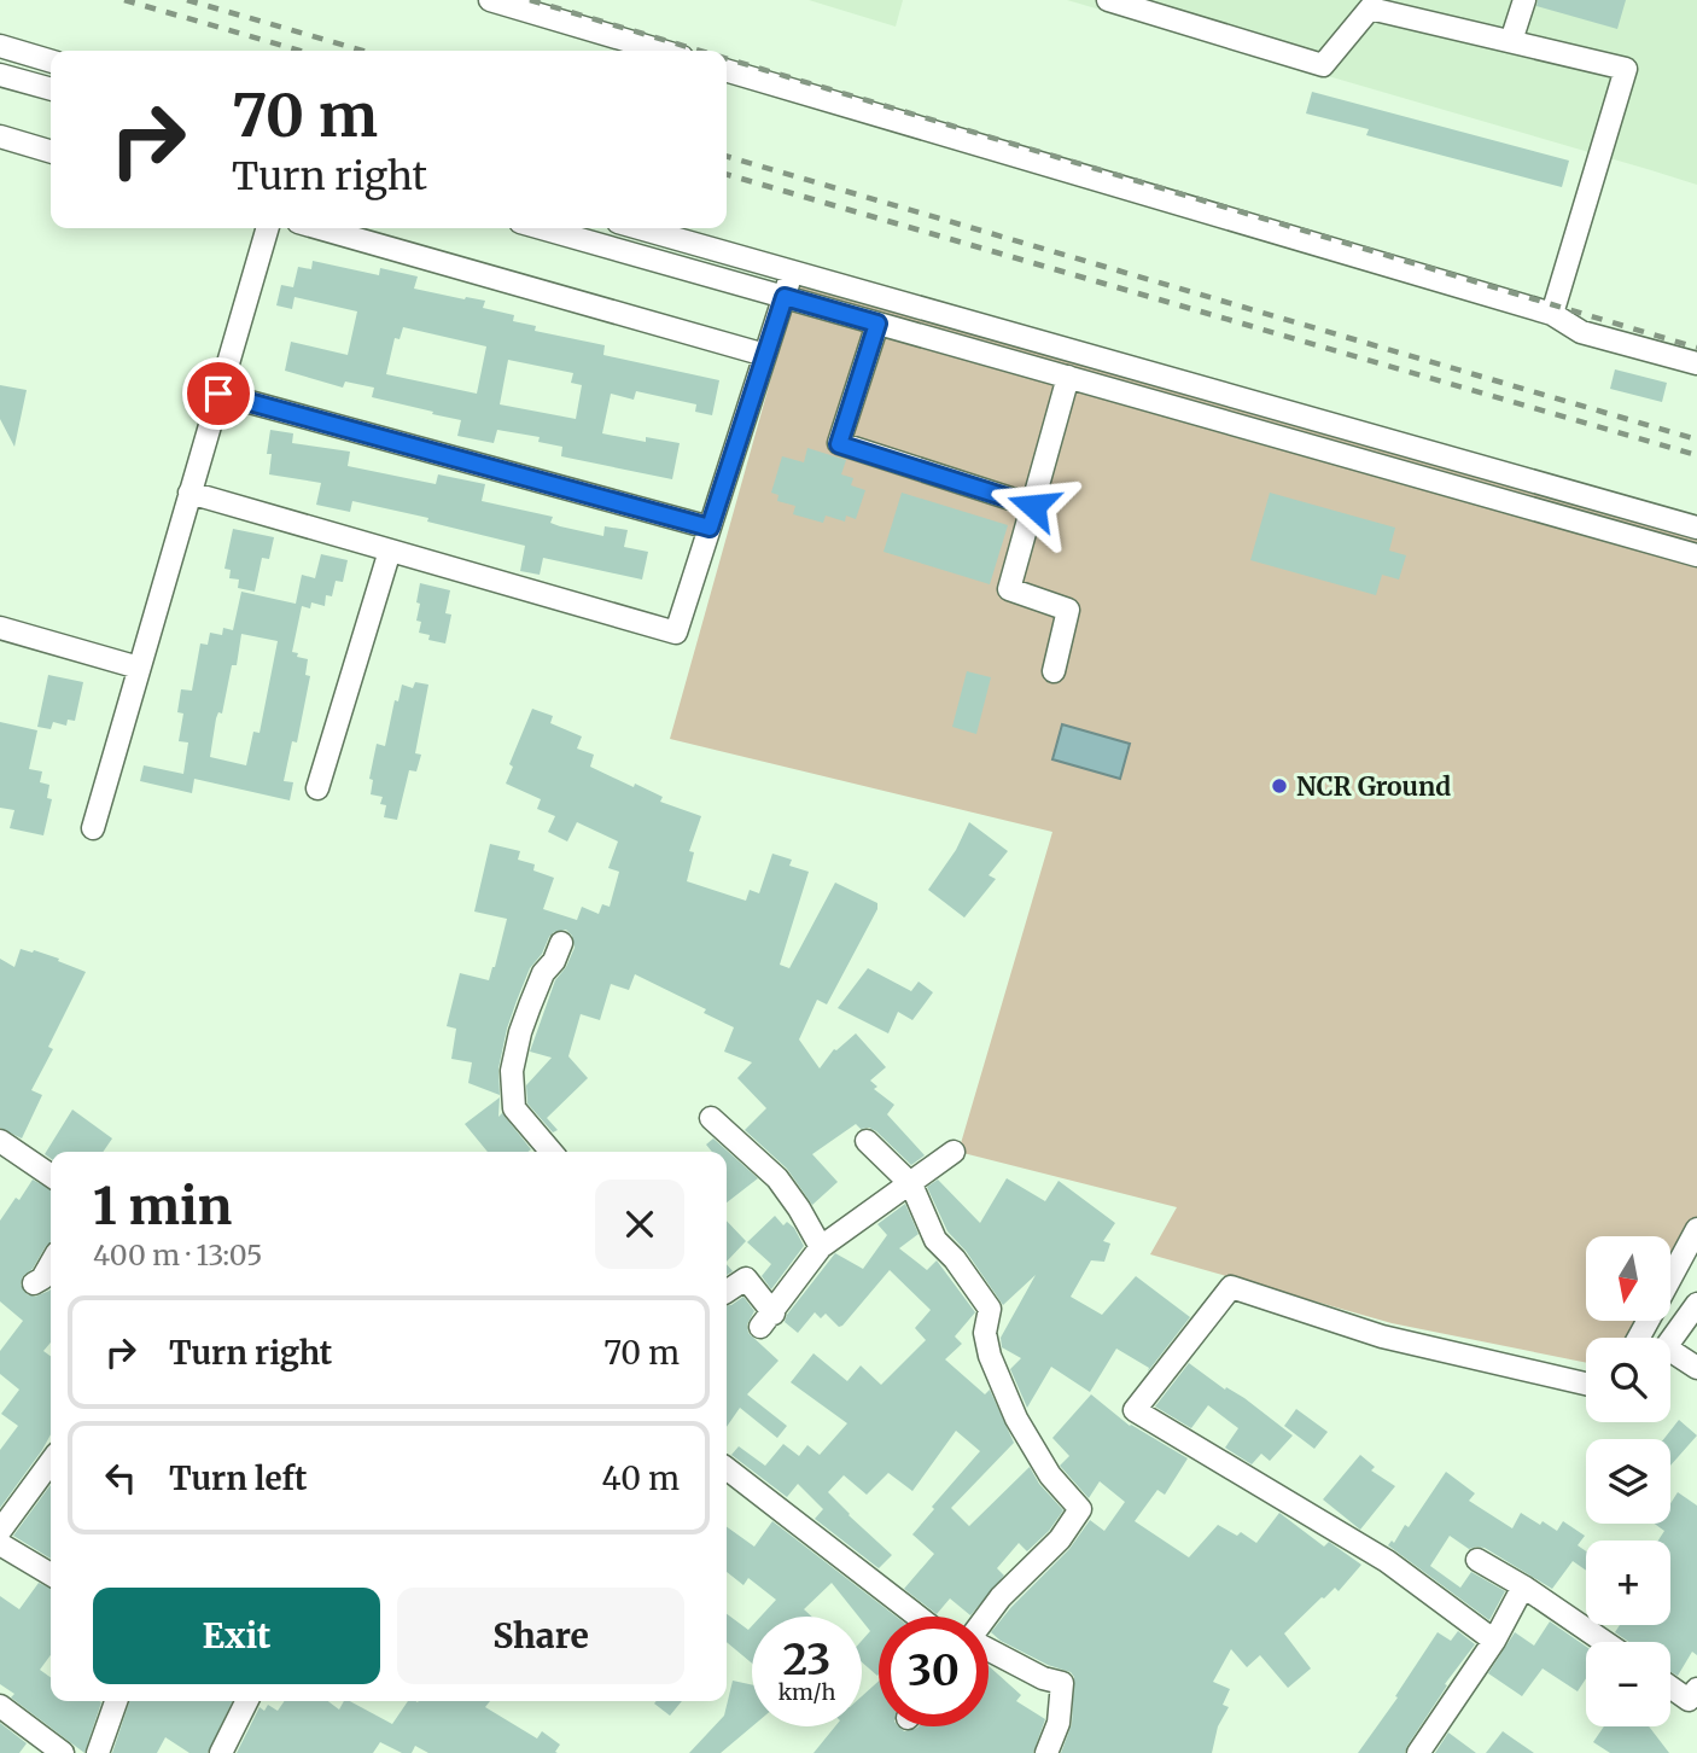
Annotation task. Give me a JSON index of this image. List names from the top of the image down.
{
  "places": ["NCR Ground"],
  "north": "bottom",
  "page": {
    "turn": ["70 m", "Turn right"],
    "heading": ["1 min", "400 m · 13:05"],
    "map_buttons": ["+", "−"],
    "list": [
      {
        "name": "Turn right",
        "value": "70 m"
      },
      {
        "name": "Turn left",
        "value": "40 m"
      }
    ],
    "buttons": ["Exit", "Share"],
    "speed": "23 km/h",
    "limit": "30"
  }
}
